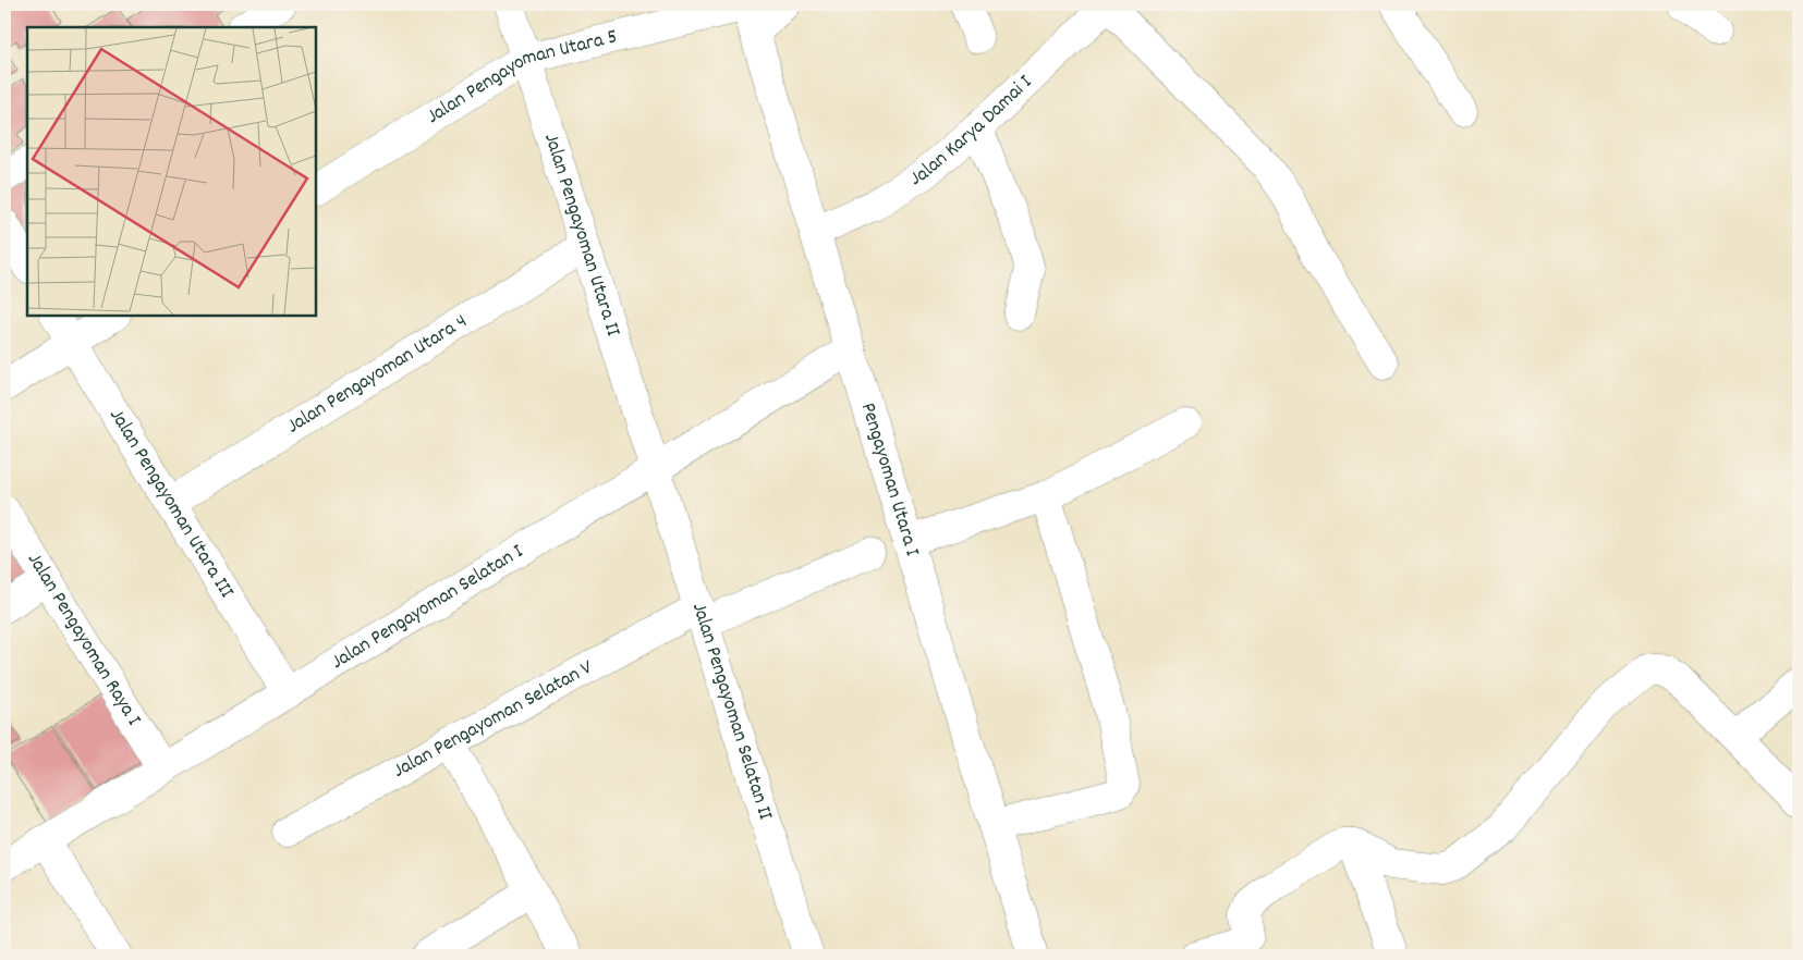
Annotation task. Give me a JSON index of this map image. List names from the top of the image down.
{
  "streets": {
    "street": [
      "Jalan Pengayoman Utara 5",
      "Jalan Karya Damai I",
      "Jalan Pengayoman Utara II",
      "Jalan Pengayoman Utara 4",
      "Pengayoman Utara I",
      "Jalan Pengayoman Utara III",
      "Jalan Pengayoman Selatan I",
      "Jalan Pengayoman Raya I",
      "Jalan Pengayoman Selatan II",
      "Jalan Pengayoman Selatan V"
    ]
  },
  "crossings": [
    ["Jalan Pengayoman Utara 5", "Jalan Pengayoman Utara II"],
    ["Jalan Pengayoman Utara 5", "Pengayoman Utara I"],
    ["Jalan Karya Damai I", "Pengayoman Utara I"],
    ["Jalan Pengayoman Utara II", "Jalan Pengayoman Utara 4"],
    ["Jalan Pengayoman Utara II", "Jalan Pengayoman Selatan I"],
    ["Jalan Pengayoman Utara II", "Jalan Pengayoman Selatan II"],
    ["Jalan Pengayoman Utara 4", "Jalan Pengayoman Utara III"],
    ["Pengayoman Utara I", "Jalan Pengayoman Selatan I"],
    ["Jalan Pengayoman Utara III", "Jalan Pengayoman Selatan I"],
    ["Jalan Pengayoman Selatan I", "Jalan Pengayoman Raya I"],
    ["Jalan Pengayoman Selatan I", "Jalan Pengayoman Selatan II"],
    ["Jalan Pengayoman Selatan II", "Jalan Pengayoman Selatan V"]
  ]
}
